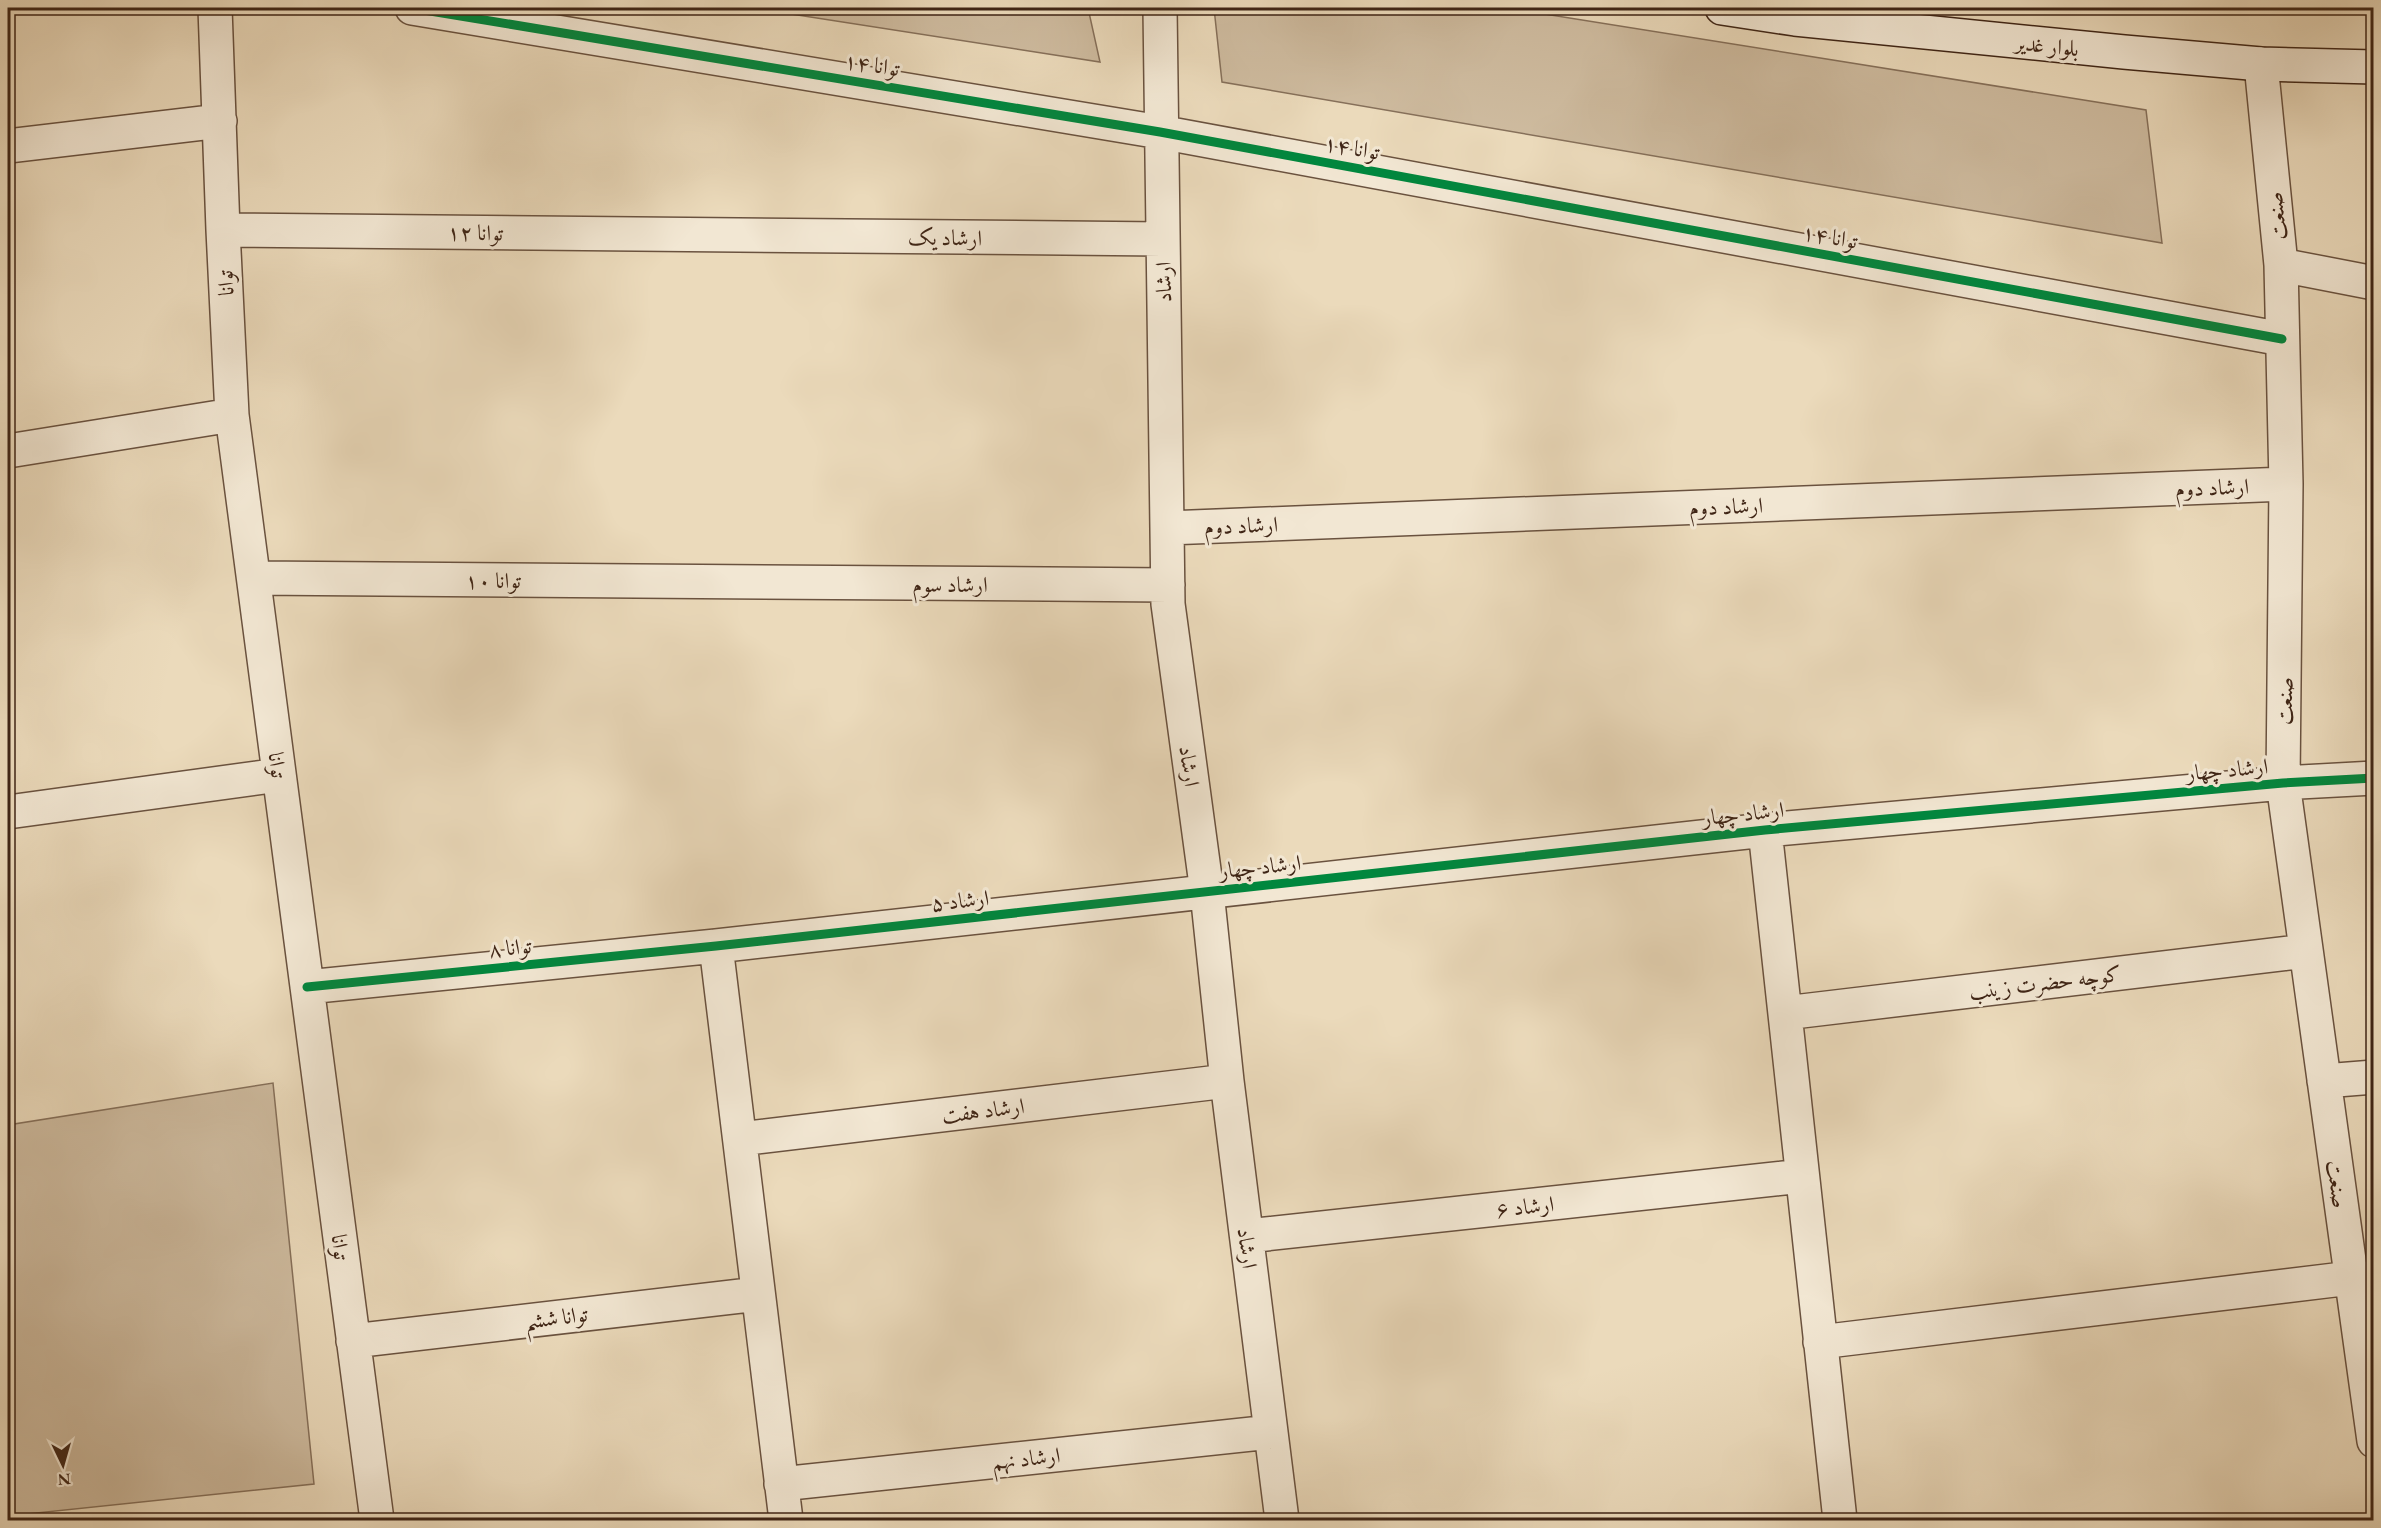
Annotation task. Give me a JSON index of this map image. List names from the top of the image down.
{
  "streets": {
    "street": [
      "بلوار غدیر",
      "توانا ۱۴",
      "صنعت",
      "توانا ۱۲",
      "ارشاد یک",
      "ارشاد",
      "توانا",
      "ارشاد دوم",
      "توانا ۱۰",
      "ارشاد سوم",
      "ارشاد چهار",
      "ارشاد ۵",
      "توانا ۸",
      "کوچه حضرت زینب",
      "ارشاد هفت",
      "ارشاد ۶",
      "توانا ششم",
      "ارشاد نهم"
    ]
  },
  "crossings": [
    ["بلوار غدیر", "صنعت"],
    ["توانا ۱۴", "صنعت"],
    ["توانا ۱۴", "ارشاد"],
    ["صنعت", "ارشاد دوم"],
    ["صنعت", "ارشاد چهار"],
    ["صنعت", "کوچه حضرت زینب"],
    ["توانا ۱۲", "ارشاد یک"],
    ["توانا ۱۲", "توانا"],
    ["ارشاد یک", "ارشاد"],
    ["ارشاد", "ارشاد دوم"],
    ["ارشاد", "ارشاد سوم"],
    ["ارشاد", "ارشاد چهار"],
    ["ارشاد", "ارشاد ۵"],
    ["ارشاد", "ارشاد هفت"],
    ["ارشاد", "ارشاد ۶"],
    ["ارشاد", "ارشاد نهم"],
    ["توانا", "توانا ۱۰"],
    ["توانا", "توانا ۸"],
    ["توانا", "توانا ششم"],
    ["توانا ۱۰", "ارشاد سوم"],
    ["ارشاد چهار", "ارشاد ۵"],
    ["ارشاد ۵", "توانا ۸"]
  ],
  "north": "bottom"
}
